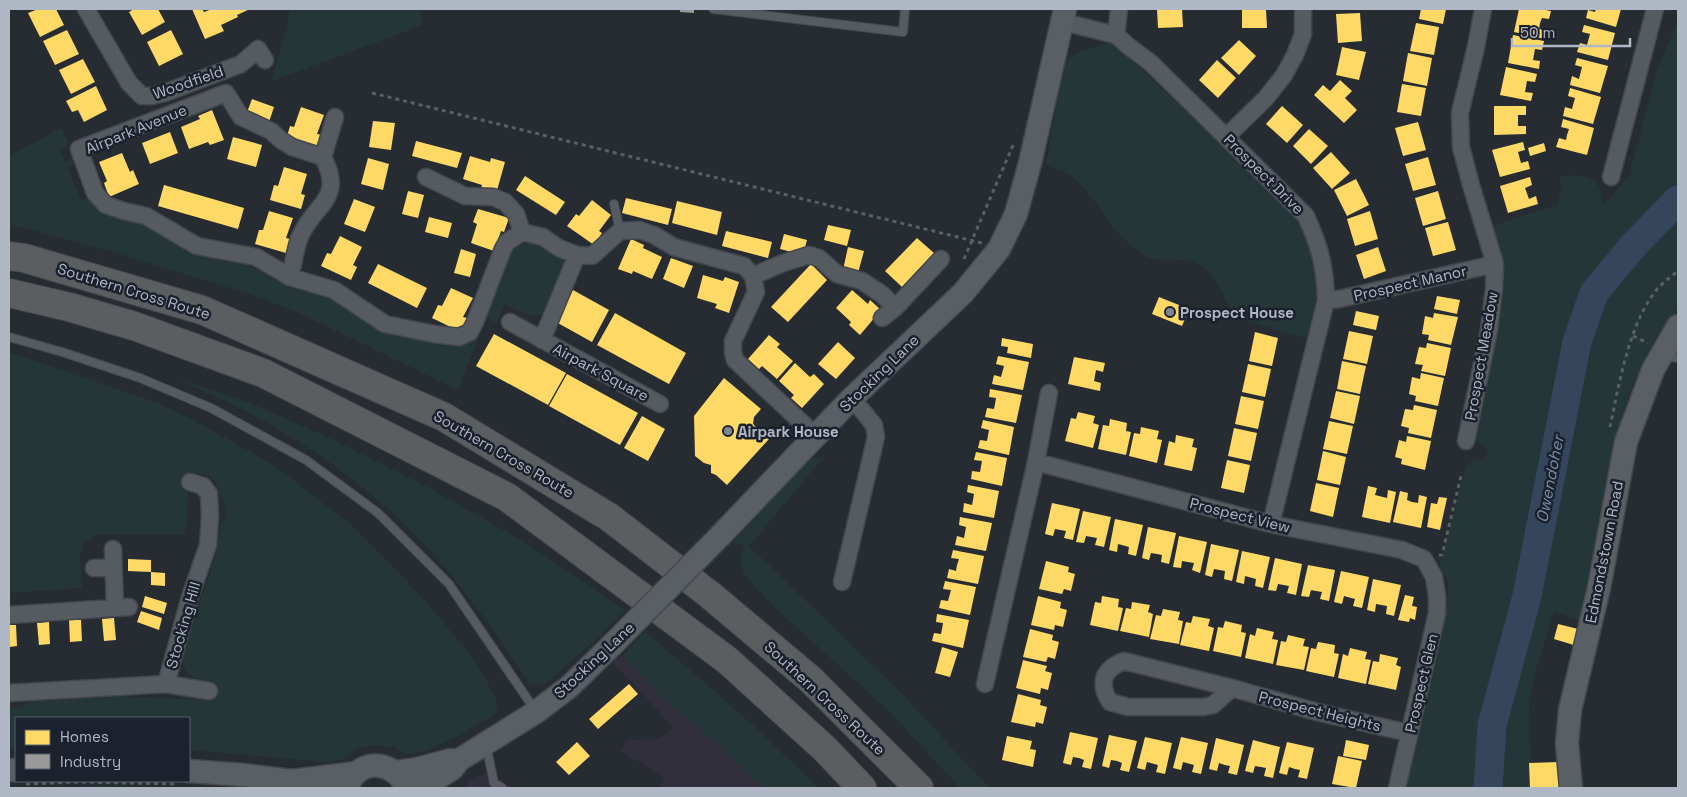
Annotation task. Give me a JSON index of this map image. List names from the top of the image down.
{
  "streets": {
    "highway": ["Southern Cross Route"],
    "main road": ["Stocking Lane", "Edmondstown Road"],
    "street": [
      "Woodfield",
      "Airpark Avenue",
      "Prospect Drive",
      "Prospect Manor",
      "Prospect Meadow",
      "Airpark Square",
      "Prospect View",
      "Stocking Hill",
      "Prospect Glen",
      "Prospect Heights"
    ]
  },
  "crossings": [
    ["Prospect Drive", "Prospect Manor"],
    ["Prospect Drive", "Stocking Lane"],
    ["Prospect Drive", "Prospect View"],
    ["Prospect Manor", "Prospect Meadow"],
    ["Prospect View", "Prospect Glen"],
    ["Prospect Glen", "Prospect Heights"]
  ],
  "water": ["Owendoher"],
  "places": ["Prospect House", "Airpark House"],
  "legend": ["Homes", "Industry"],
  "scale_bar": "50 m"
}
